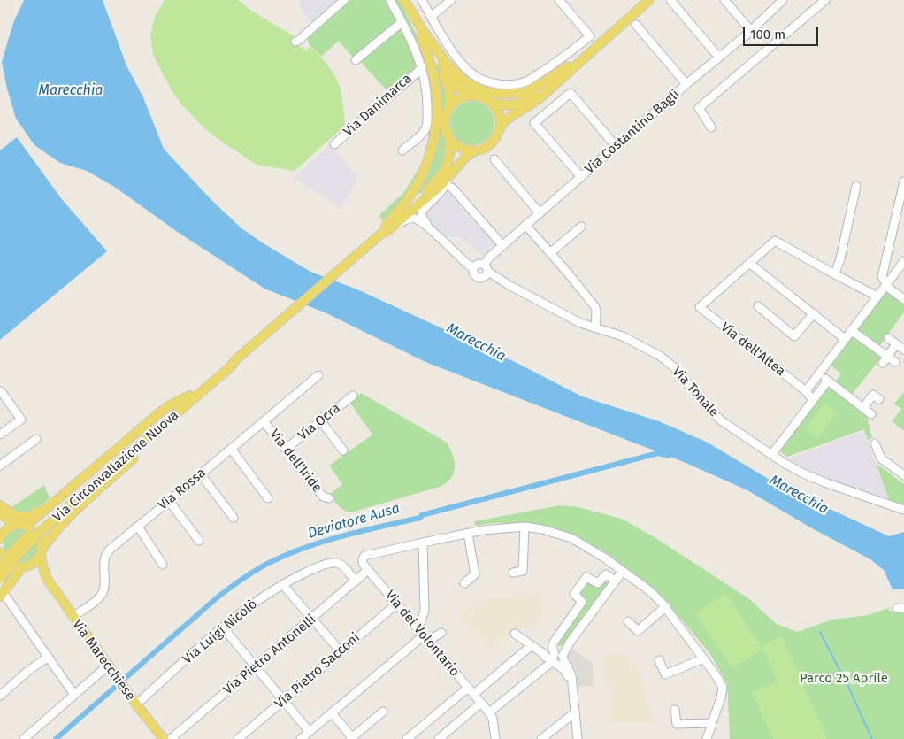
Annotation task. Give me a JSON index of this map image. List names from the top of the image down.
{
  "streets": {
    "main road": ["Via Circonvallazione Nuova", "Via Marecchiese"],
    "street": [
      "Via Danimarca",
      "Via Costantino Bagli",
      "Via dell'Altea",
      "Via Tonale",
      "Via Ocra",
      "Via dell'Iride",
      "Via Rossa",
      "Via Luigi Nicolò",
      "Via del Volontario",
      "Via Pietro Antonelli",
      "Via Pietro Sacconi"
    ]
  },
  "crossings": [
    ["Via Costantino Bagli", "Via Tonale"],
    ["Via Ocra", "Via dell'Iride"],
    ["Via dell'Iride", "Via Rossa"],
    ["Via Rossa", "Via Marecchiese"],
    ["Via Luigi Nicolò", "Via Pietro Antonelli"],
    ["Via Luigi Nicolò", "Via Marecchiese"],
    ["Via del Volontario", "Via Pietro Antonelli"],
    ["Via del Volontario", "Via Pietro Sacconi"]
  ],
  "water": ["Marecchia", "Deviatore Ausa"],
  "parks": ["Parco 25 Aprile"],
  "scale_bar": "100 m"
}
